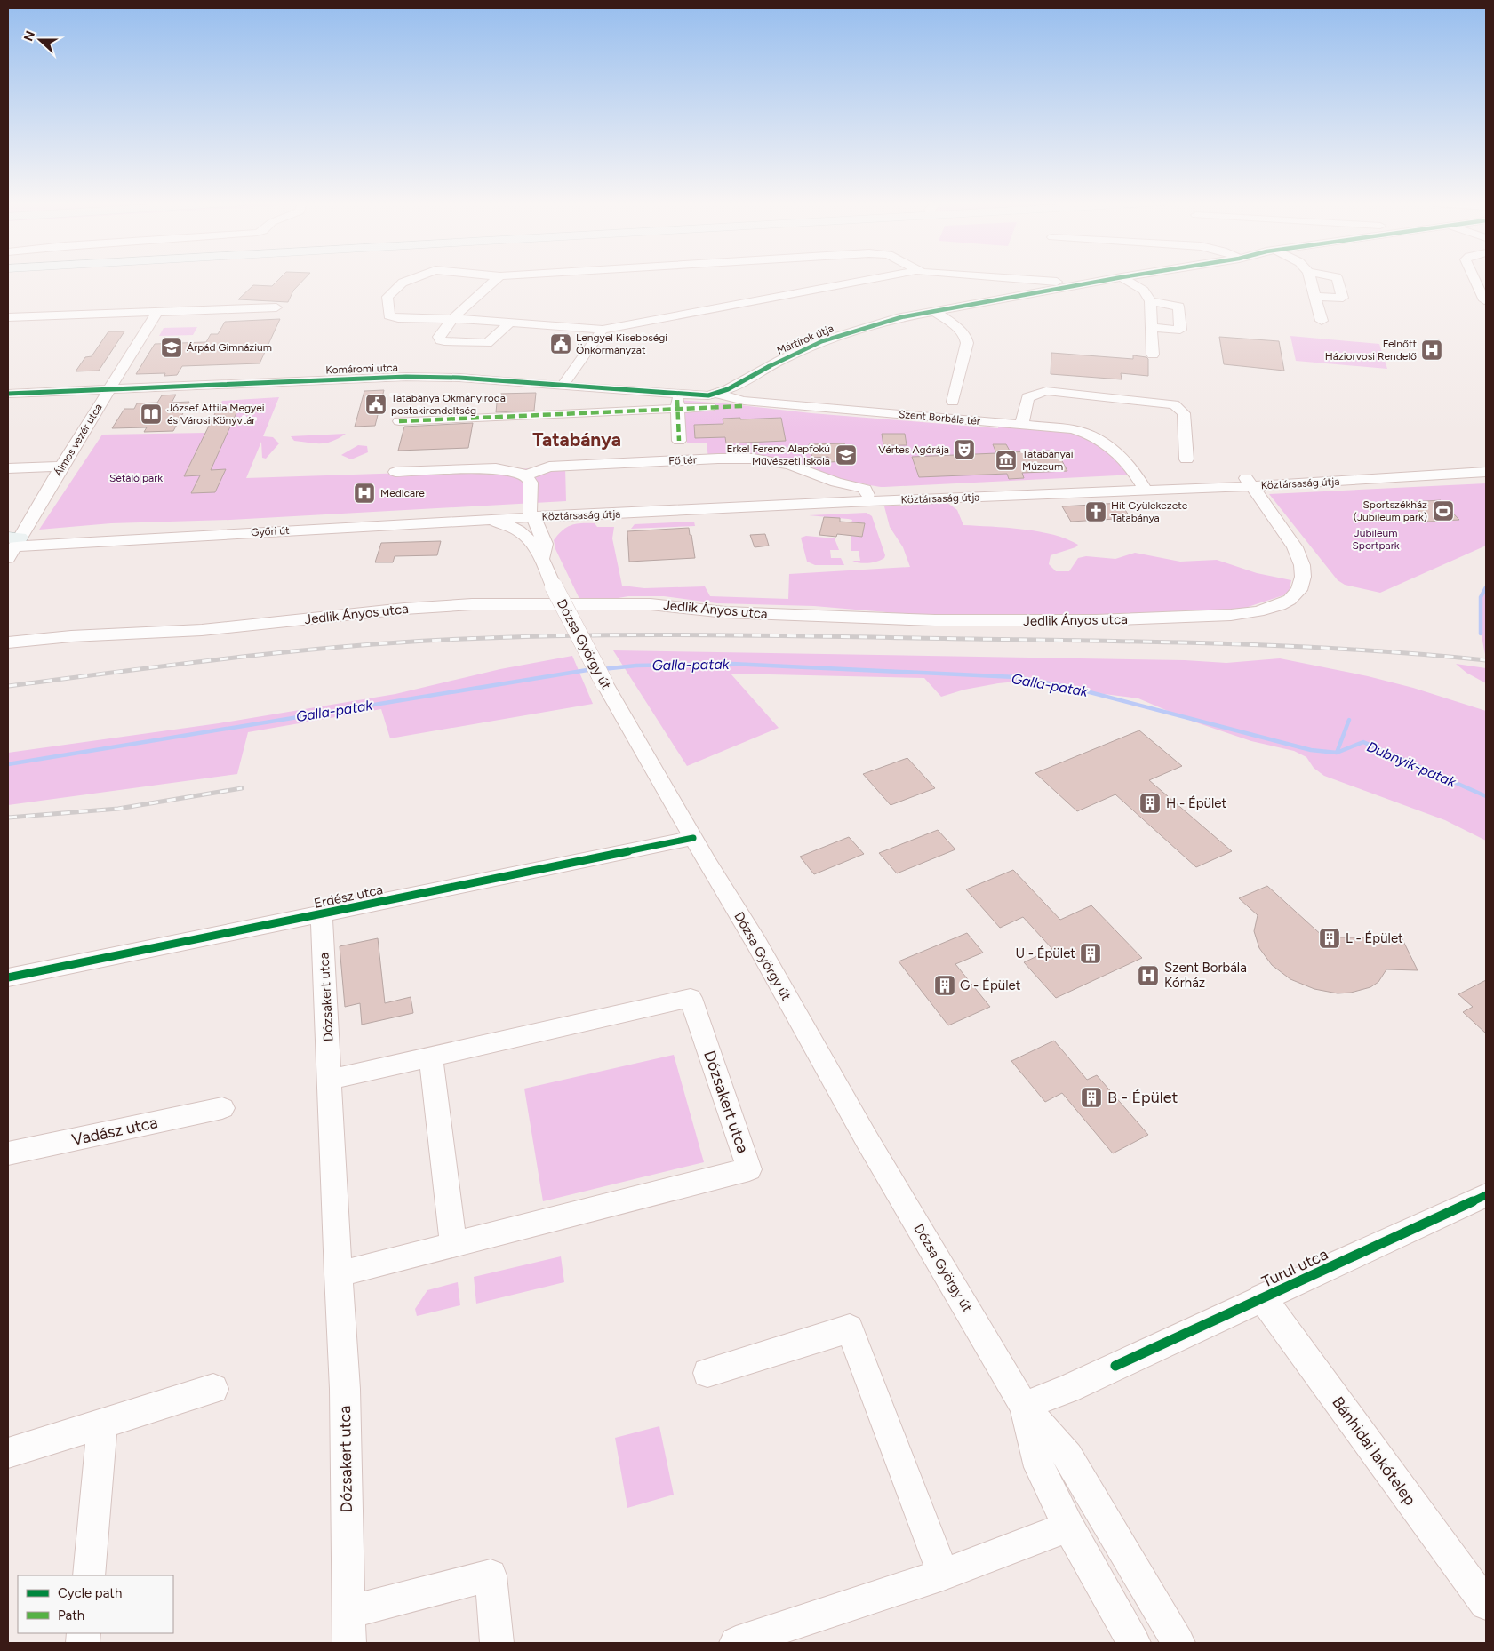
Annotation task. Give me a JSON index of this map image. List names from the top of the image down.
{
  "streets": {
    "street": [
      "Mártírok útja",
      "Komáromi utca",
      "Szent Borbála tér",
      "Álmos vezér utca",
      "Fő tér",
      "Köztársaság útja",
      "Győri út",
      "Jedlik Ányos utca",
      "Dózsa György út",
      "Erdész utca",
      "Dózsakert utca",
      "Vadász utca",
      "Turul utca",
      "Bánhidai lakótelep"
    ]
  },
  "crossings": [
    ["Mártírok útja", "Komáromi utca"],
    ["Mártírok útja", "Szent Borbála tér"],
    ["Komáromi utca", "Szent Borbála tér"],
    ["Komáromi utca", "Álmos vezér utca"],
    ["Szent Borbála tér", "Köztársaság útja"],
    ["Álmos vezér utca", "Győri út"],
    ["Fő tér", "Köztársaság útja"],
    ["Köztársaság útja", "Győri út"],
    ["Köztársaság útja", "Jedlik Ányos utca"],
    ["Köztársaság útja", "Dózsa György út"],
    ["Győri út", "Dózsa György út"],
    ["Dózsa György út", "Erdész utca"],
    ["Dózsa György út", "Turul utca"],
    ["Erdész utca", "Dózsakert utca"],
    ["Turul utca", "Bánhidai lakótelep"]
  ],
  "districts": ["Tatabánya"],
  "water": ["Galla-patak", "Dubnyik-patak"],
  "parks": ["Sétáló park", "Jubileum Sportpark"],
  "places": {
    "public building": ["Lengyel Kisebbségi Önkormányzat", "Tatabánya Okmányiroda postakirendeltség"],
    "school or university": ["Árpád Gimnázium", "Erkel Ferenc Alapfokú Művészeti Iskola"],
    "hospital": ["Felnőtt Háziorvosi Rendelő", "Medicare", "Szent Borbála Kórház"],
    "library": ["József Attila Megyei és Városi Könyvtár"],
    "theatre": ["Vértes Agórája"],
    "museum": ["Tatabányai Múzeum"],
    "sports": ["Sportszékház (Jubileum park)"],
    "church": ["Hit Gyülekezete Tatabánya"],
    "building": [
      "H - Épület",
      "L - Épület",
      "U - Épület",
      "G - Épület",
      "B - Épület"
    ]
  },
  "legend": ["Cycle path", "Path"],
  "north": "left"
}
